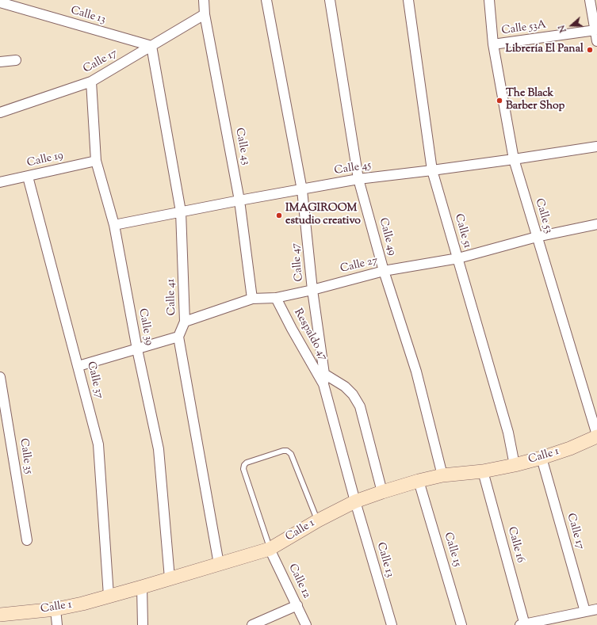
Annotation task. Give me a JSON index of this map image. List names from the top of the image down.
{
  "streets": {
    "street": [
      "Calle 13",
      "Calle 53A",
      "Calle 17",
      "Calle 43",
      "Calle 19",
      "Calle 45",
      "Calle 53",
      "Calle 51",
      "Calle 49",
      "Calle 47",
      "Calle 27",
      "Calle 41",
      "Calle 39",
      "Respaldo 47",
      "Calle 37",
      "Calle 35",
      "Calle 1",
      "Calle 16",
      "Calle 15",
      "Calle 12"
    ]
  },
  "crossings": [
    ["Calle 13", "Calle 17"],
    ["Calle 13", "Calle 47"],
    ["Calle 13", "Calle 41"],
    ["Calle 13", "Calle 1"],
    ["Calle 53A", "Calle 53"],
    ["Calle 17", "Calle 43"],
    ["Calle 17", "Calle 41"],
    ["Calle 17", "Calle 39"],
    ["Calle 17", "Calle 1"],
    ["Calle 43", "Calle 45"],
    ["Calle 43", "Calle 27"],
    ["Calle 19", "Calle 39"],
    ["Calle 19", "Calle 37"],
    ["Calle 45", "Calle 53"],
    ["Calle 45", "Calle 51"],
    ["Calle 45", "Calle 49"],
    ["Calle 45", "Calle 47"],
    ["Calle 45", "Calle 41"],
    ["Calle 45", "Calle 39"],
    ["Calle 53", "Calle 27"],
    ["Calle 53", "Calle 1"],
    ["Calle 51", "Calle 27"],
    ["Calle 51", "Calle 1"],
    ["Calle 49", "Calle 27"],
    ["Calle 49", "Calle 1"],
    ["Calle 47", "Calle 27"],
    ["Calle 47", "Respaldo 47"],
    ["Calle 47", "Calle 1"],
    ["Calle 27", "Calle 41"],
    ["Calle 27", "Respaldo 47"],
    ["Calle 39", "Calle 1"],
    ["Calle 37", "Calle 1"],
    ["Calle 1", "Calle 16"],
    ["Calle 1", "Calle 15"],
    ["Calle 1", "Calle 12"]
  ],
  "places": ["Librería El Panal", "The Black Barber Shop", "IMAGIROOM estudio creativo"],
  "north": "left"
}
